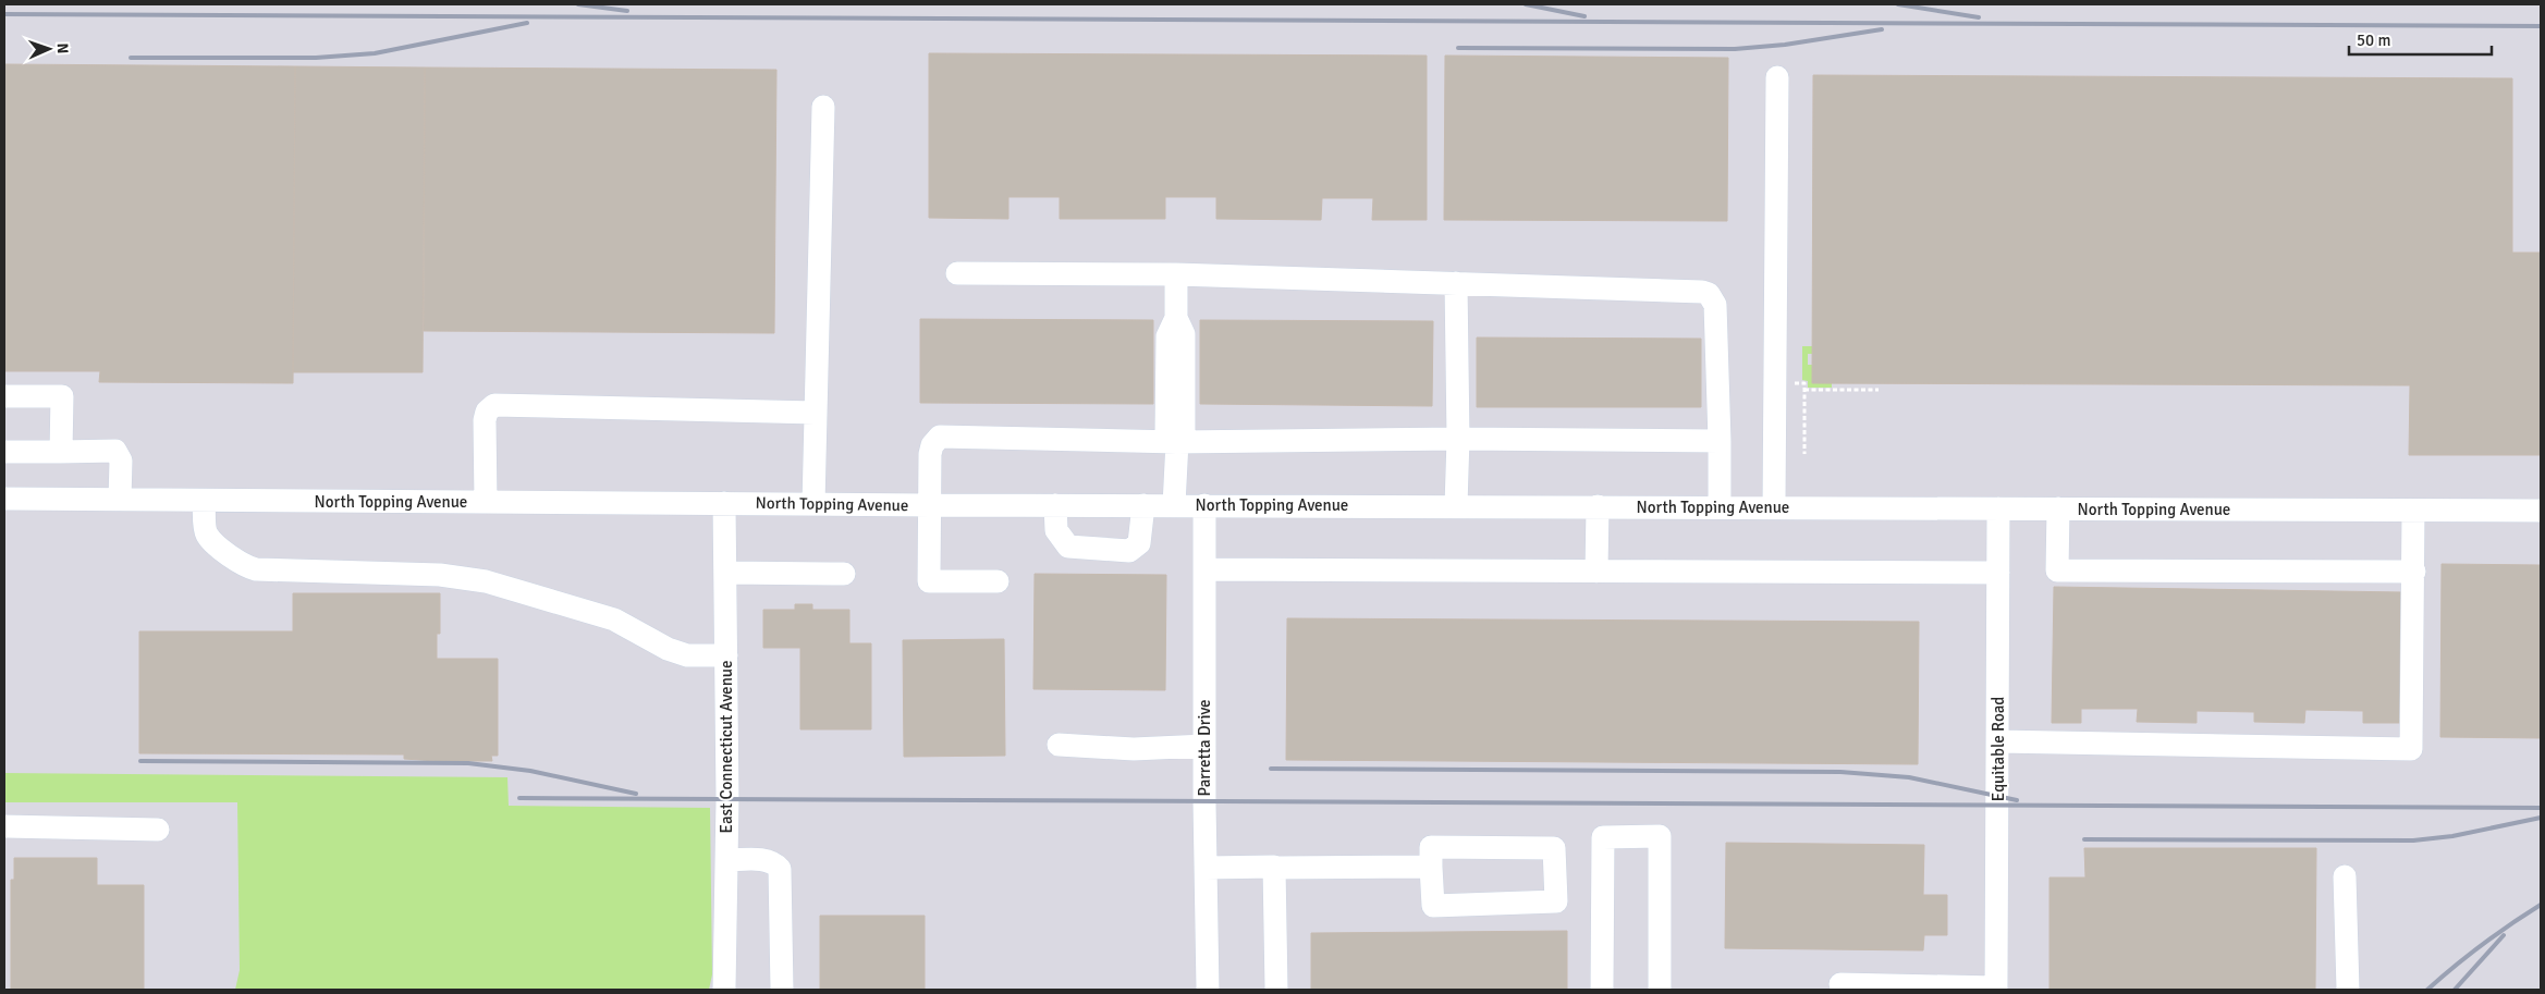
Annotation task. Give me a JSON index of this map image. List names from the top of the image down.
{
  "streets": {
    "street": [
      "North Topping Avenue",
      "East Connecticut Avenue",
      "Parretta Drive",
      "Equitable Road"
    ]
  },
  "crossings": [
    ["North Topping Avenue", "East Connecticut Avenue"],
    ["North Topping Avenue", "Parretta Drive"],
    ["North Topping Avenue", "Equitable Road"]
  ],
  "scale_bar": "50 m",
  "north": "right"
}
